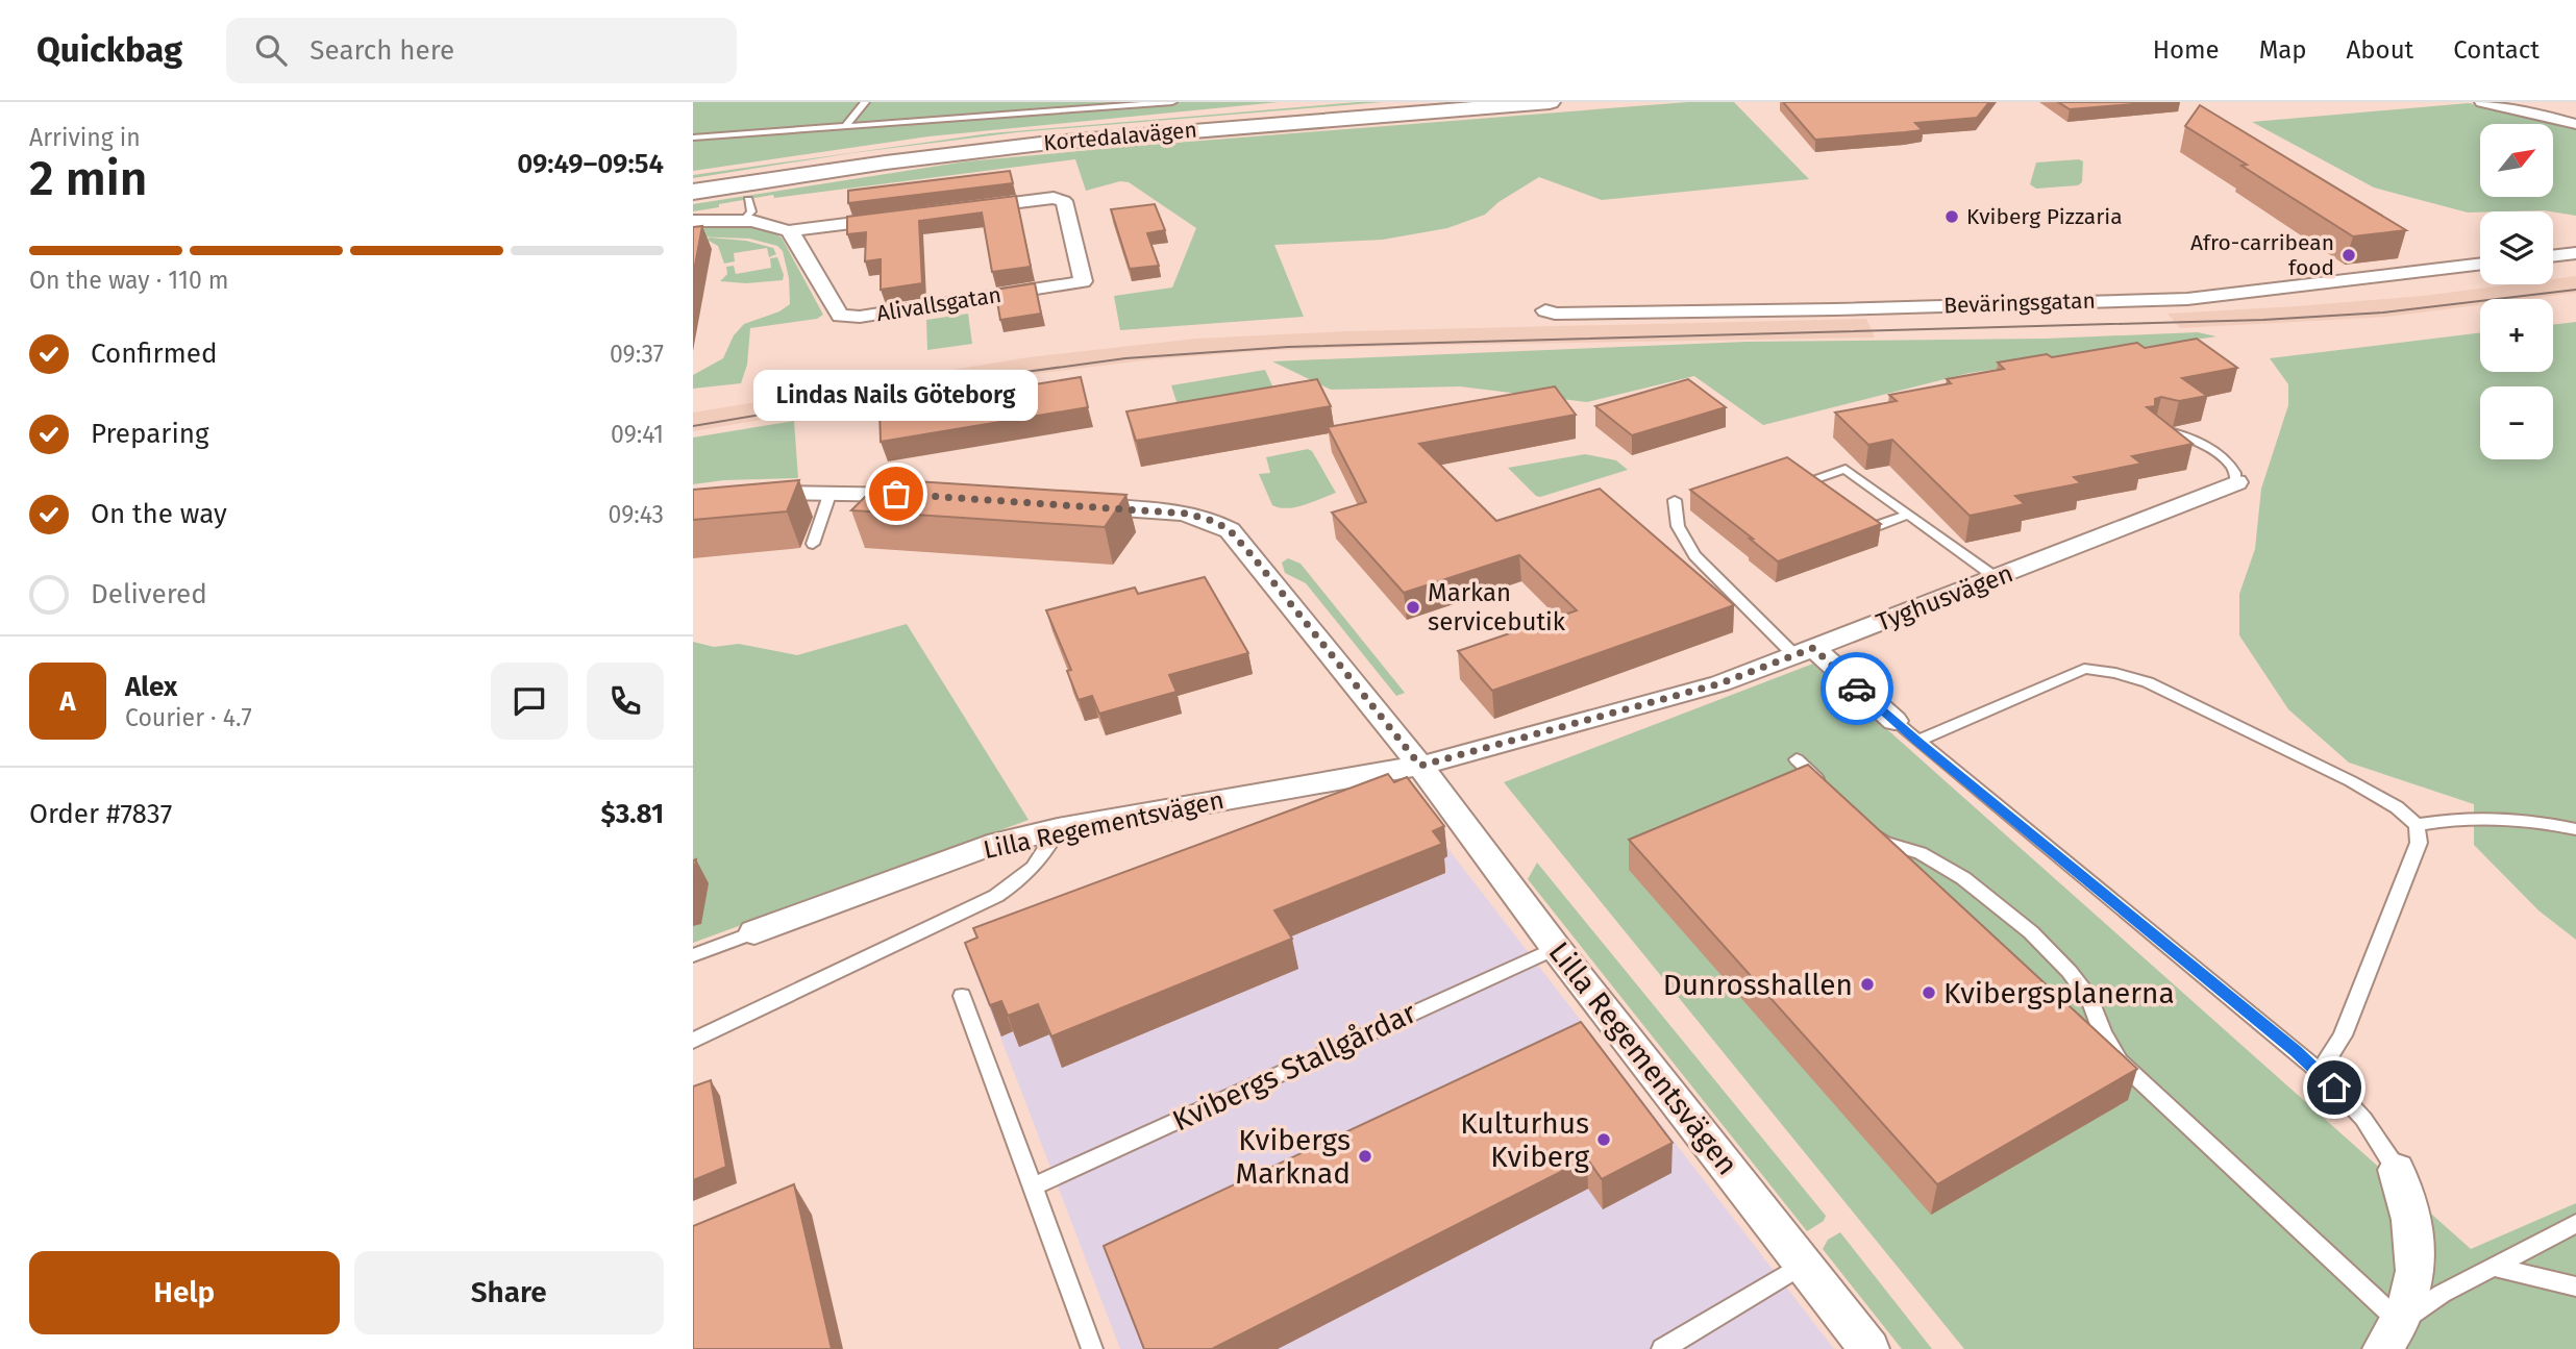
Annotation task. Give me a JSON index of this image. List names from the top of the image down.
{
  "streets": {
    "main road": ["Kortedalavägen"],
    "street": [
      "Beväringsgatan",
      "Alivallsgatan",
      "Tyghusvägen",
      "Lilla Regementsvägen"
    ],
    "lane": ["Kvibergs Stallgårdar"]
  },
  "crossings": [
    ["Tyghusvägen", "Lilla Regementsvägen"],
    ["Lilla Regementsvägen", "Kvibergs Stallgårdar"]
  ],
  "places": [
    "Kviberg Pizzaria",
    "Afro-carribean food",
    "Lindas Nails Göteborg",
    "Markan servicebutik",
    "Dunrosshallen",
    "Kvibergsplanerna",
    "Kulturhus Kviberg",
    "Kvibergs Marknad"
  ],
  "north": "top right",
  "page": {
    "header": "Quickbag",
    "search": "Search here",
    "nav": [
      "Home",
      "Map",
      "About",
      "Contact"
    ],
    "heading": ["2 min", "Arriving in", "09:49–09:54"],
    "panel": [
      "Alex",
      "Courier · 4.7",
      "Order #7837",
      "$3.81"
    ],
    "map_buttons": ["+", "−"],
    "bar": "On the way · 110 m",
    "list": [
      ["Confirmed", "09:37"],
      ["Preparing", "09:41"],
      ["On the way", "09:43"],
      "Delivered"
    ],
    "bubble": "Lindas Nails Göteborg",
    "round": "A",
    "buttons": ["Help", "Share"]
  }
}
